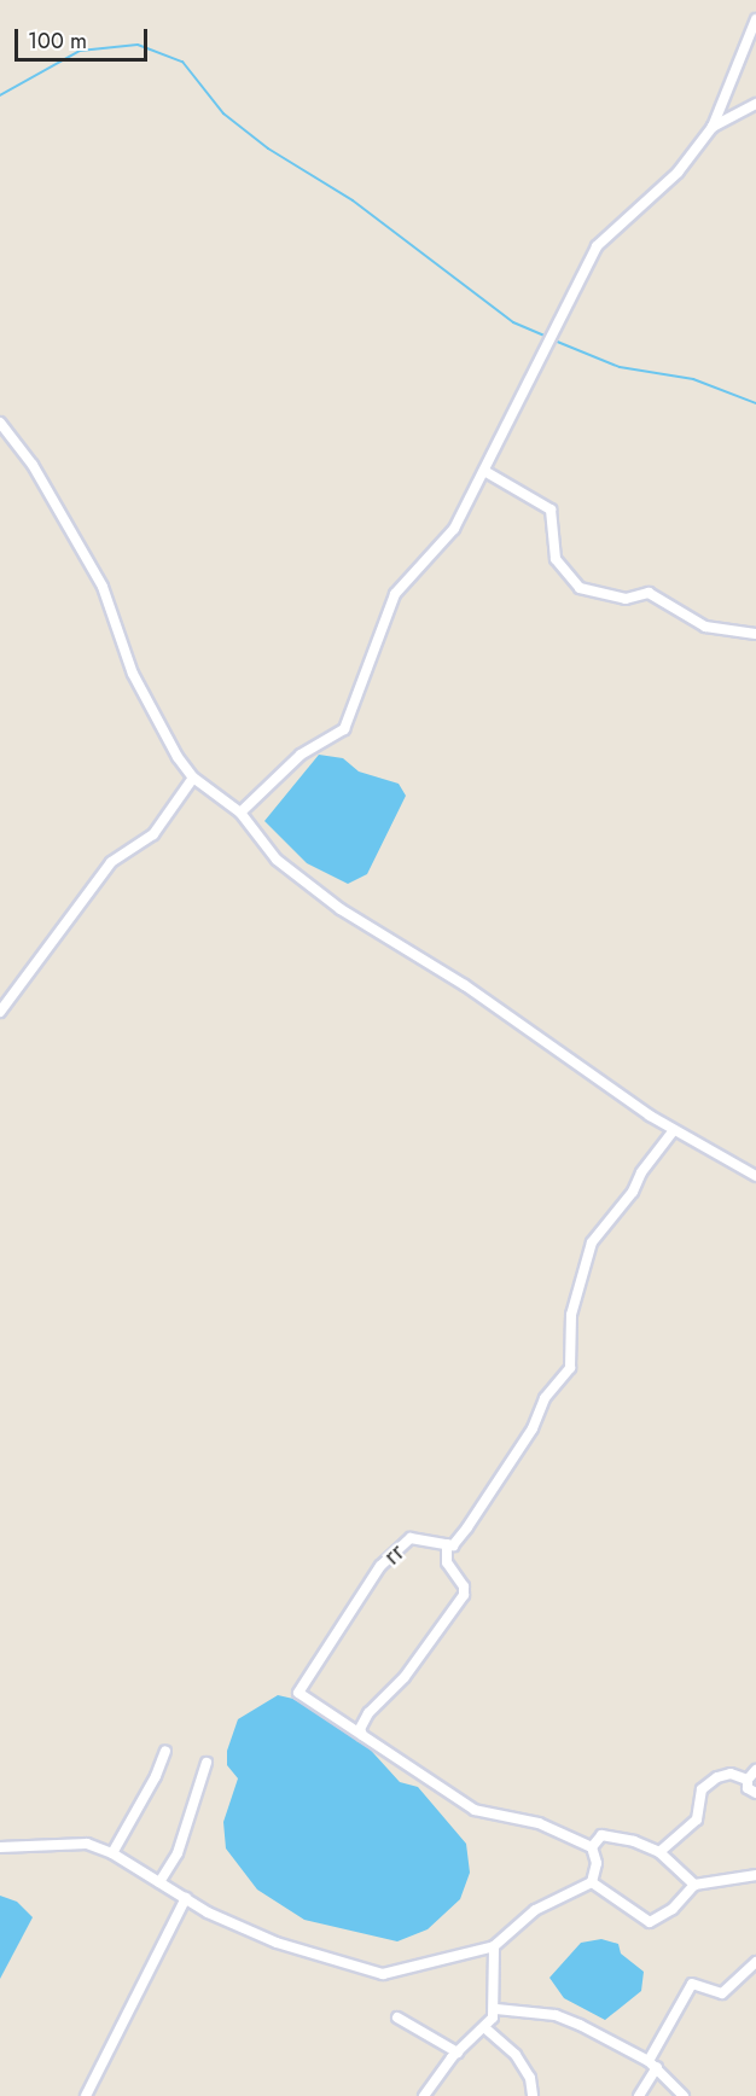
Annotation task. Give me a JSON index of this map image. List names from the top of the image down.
{
  "streets": {
    "street": ["rr"]
  },
  "scale_bar": "100 m"
}
